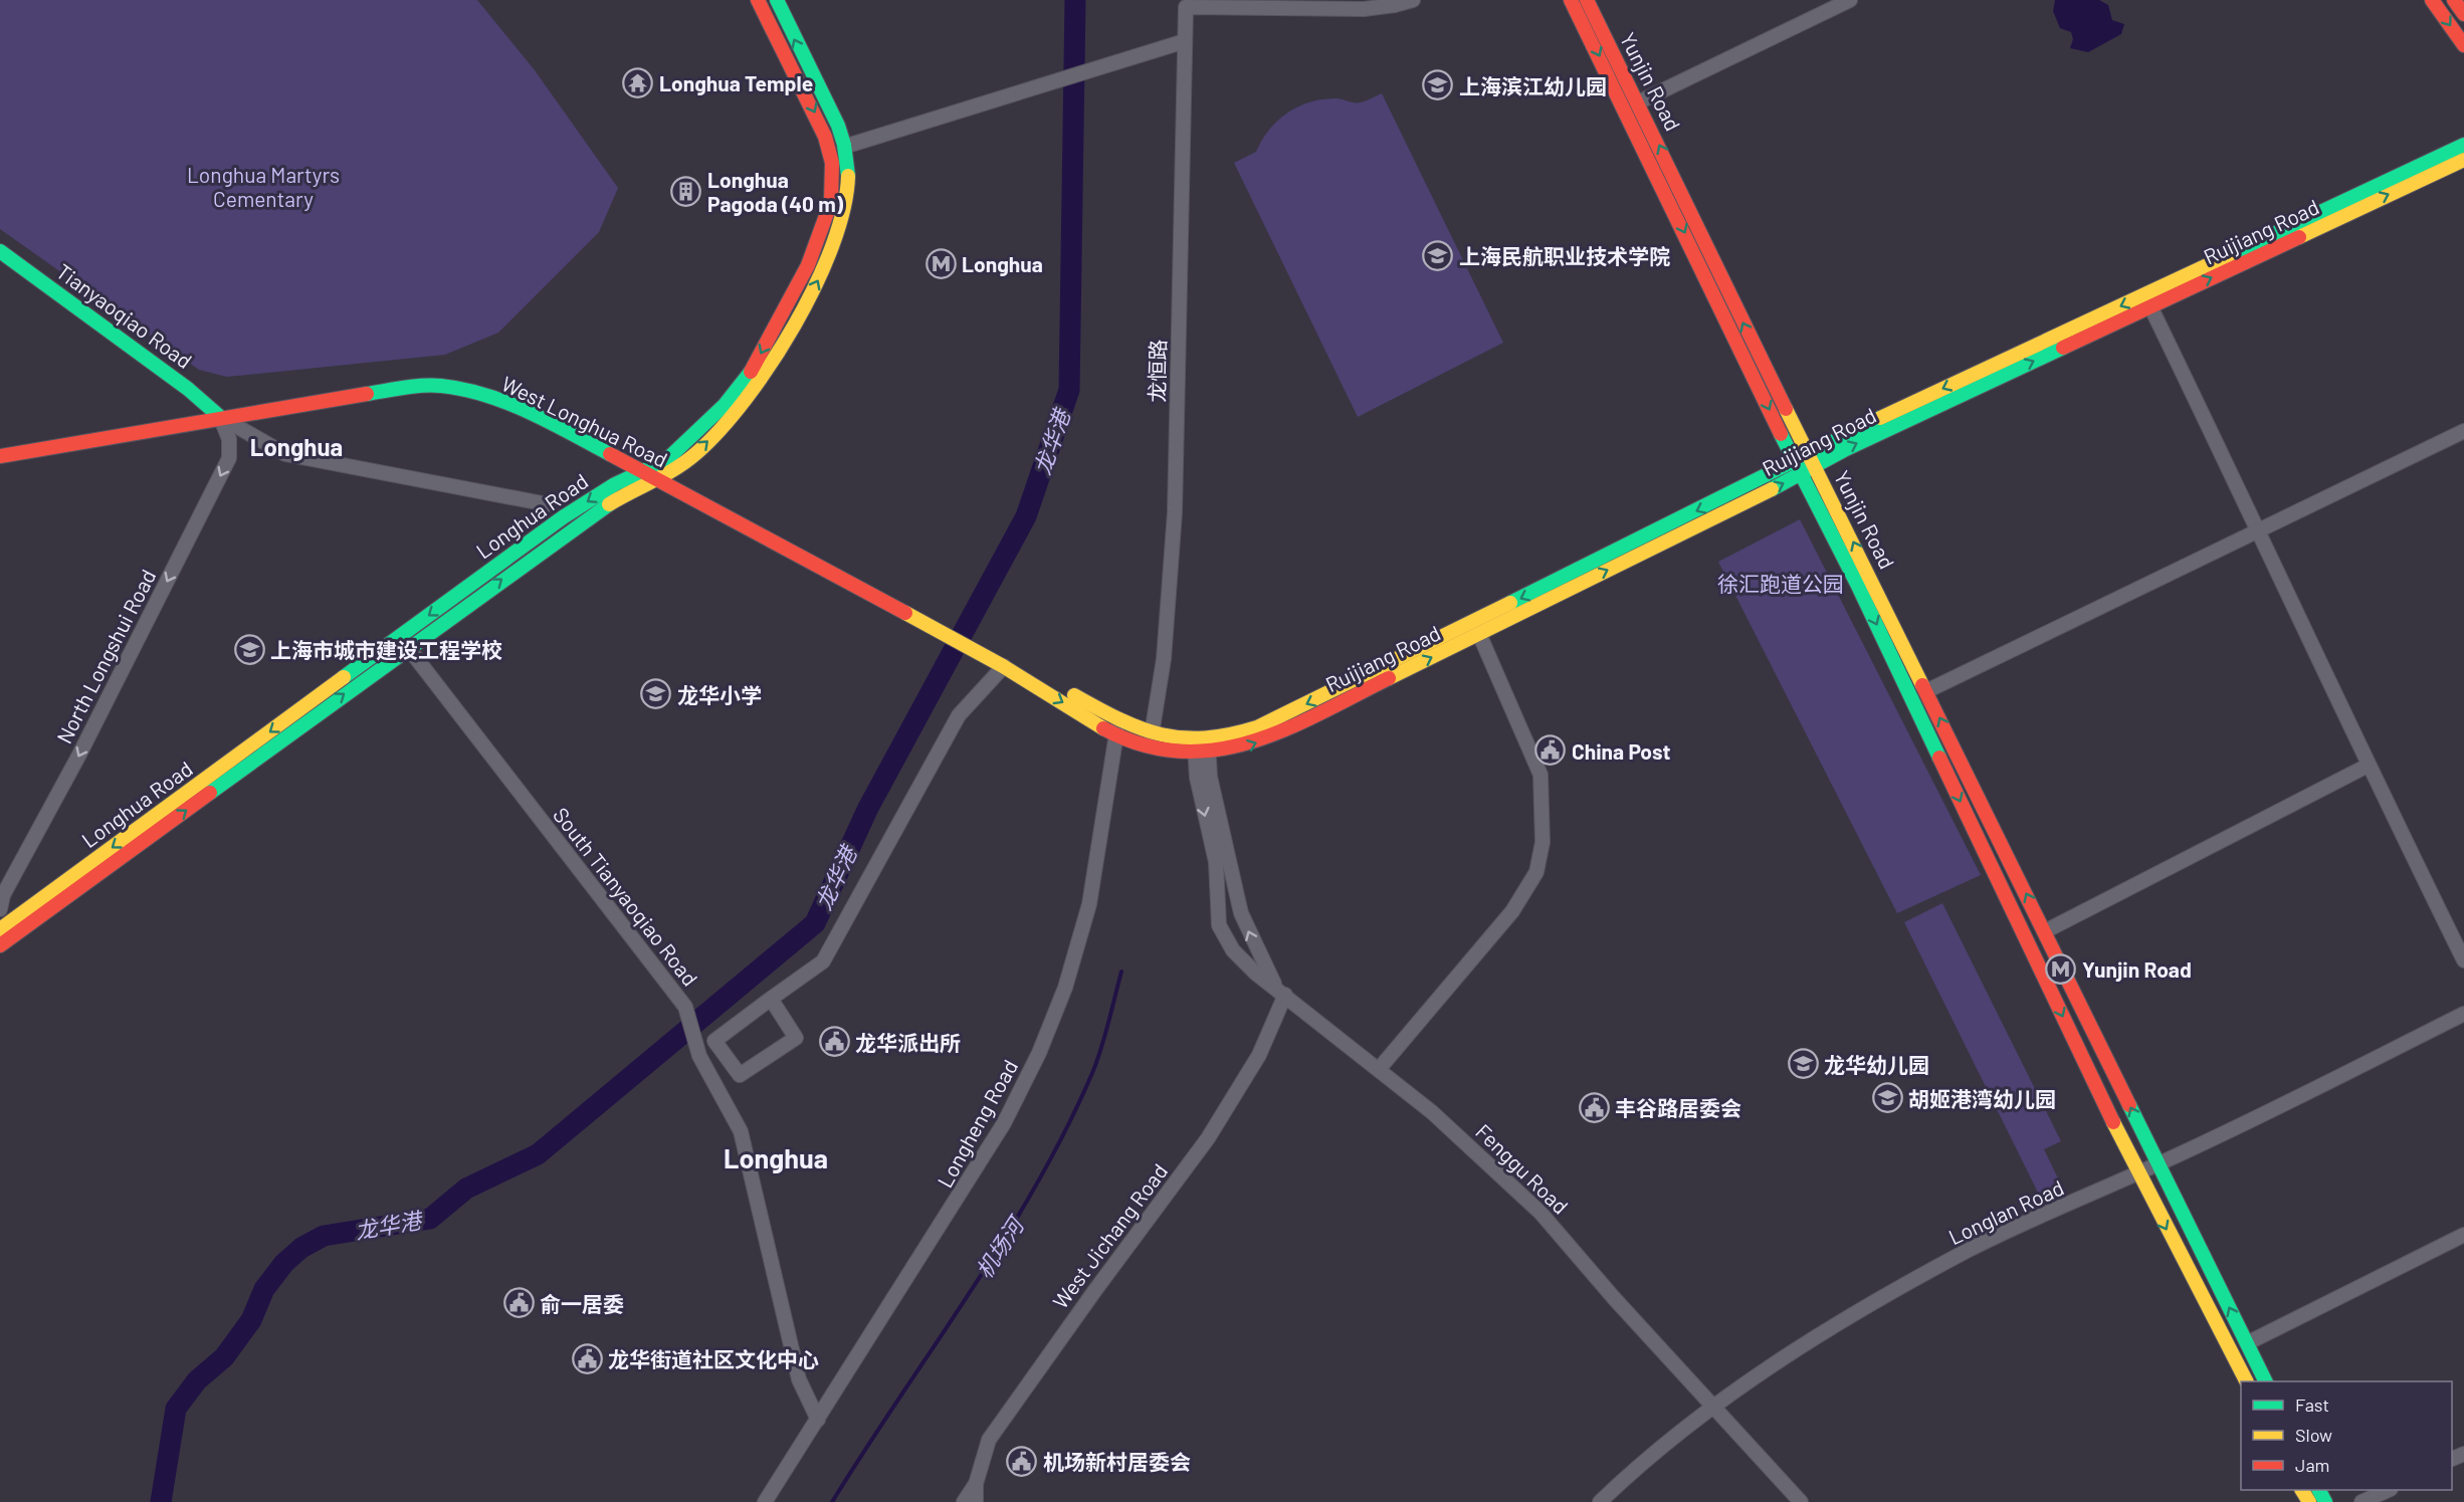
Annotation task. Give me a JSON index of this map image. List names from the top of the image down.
{
  "streets": {
    "main road": [
      "Yunjin Road",
      "Ruijiang Road",
      "Tianyaoqiao Road",
      "West Longhua Road",
      "Longhua Road"
    ],
    "street": [
      "龙恒路",
      "North Longshui Road",
      "South Tianyaoqiao Road",
      "Longheng Road",
      "Fenggu Road",
      "Longlan Road",
      "West Jichang Road"
    ]
  },
  "crossings": [
    ["Yunjin Road", "Ruijiang Road"],
    ["Yunjin Road", "Longlan Road"],
    ["Ruijiang Road", "West Longhua Road"],
    ["Ruijiang Road", "Fenggu Road"],
    ["Tianyaoqiao Road", "West Longhua Road"],
    ["Tianyaoqiao Road", "North Longshui Road"],
    ["龙恒路", "West Longhua Road"],
    ["West Longhua Road", "Longhua Road"],
    ["West Longhua Road", "North Longshui Road"],
    ["West Longhua Road", "Longheng Road"],
    ["West Longhua Road", "Fenggu Road"],
    ["Longhua Road", "South Tianyaoqiao Road"],
    ["South Tianyaoqiao Road", "Longheng Road"],
    ["Fenggu Road", "Longlan Road"],
    ["Fenggu Road", "West Jichang Road"]
  ],
  "one_way": ["North Longshui Road"],
  "districts": ["Longhua", "Longhua"],
  "water": ["龙华港", "机场河"],
  "parks": ["Longhua Martyrs Cementary", "徐汇跑道公园"],
  "places": {
    "temple": ["Longhua Temple"],
    "school or university": [
      "上海滨江幼儿园",
      "上海民航职业技术学院",
      "上海市城市建设工程学校",
      "龙华小学",
      "龙华幼儿园",
      "胡姬港湾幼儿园"
    ],
    "building": ["Longhua Pagoda (40 m)"],
    "metro station": ["Longhua", "Yunjin Road"],
    "public building": [
      "China Post",
      "龙华派出所",
      "丰谷路居委会",
      "俞一居委",
      "龙华街道社区文化中心",
      "机场新村居委会"
    ]
  },
  "legend": ["Fast", "Slow", "Jam"]
}
